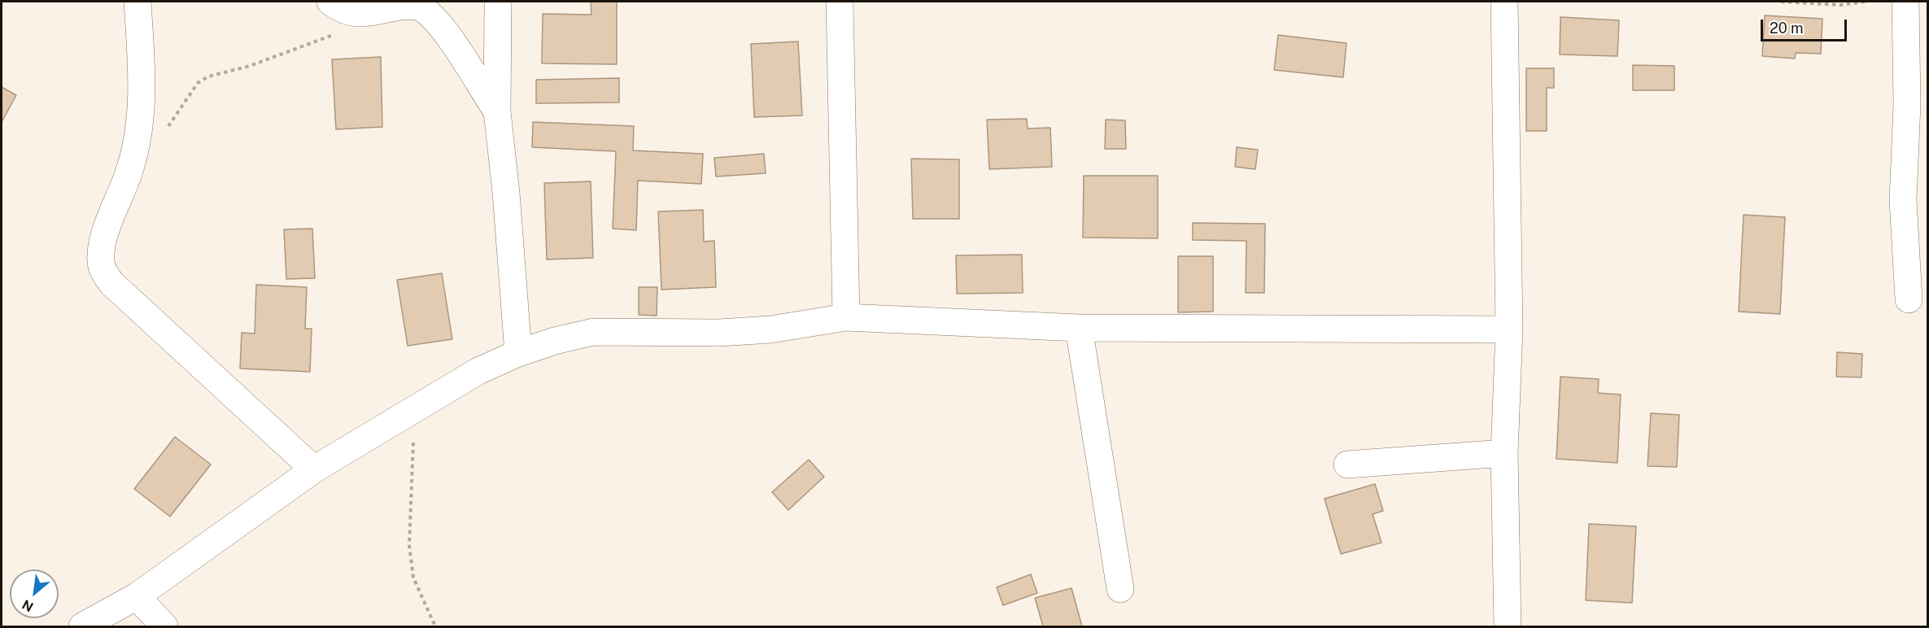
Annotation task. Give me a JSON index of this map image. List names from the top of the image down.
{
  "scale_bar": "20 m",
  "north": "bottom left"
}
